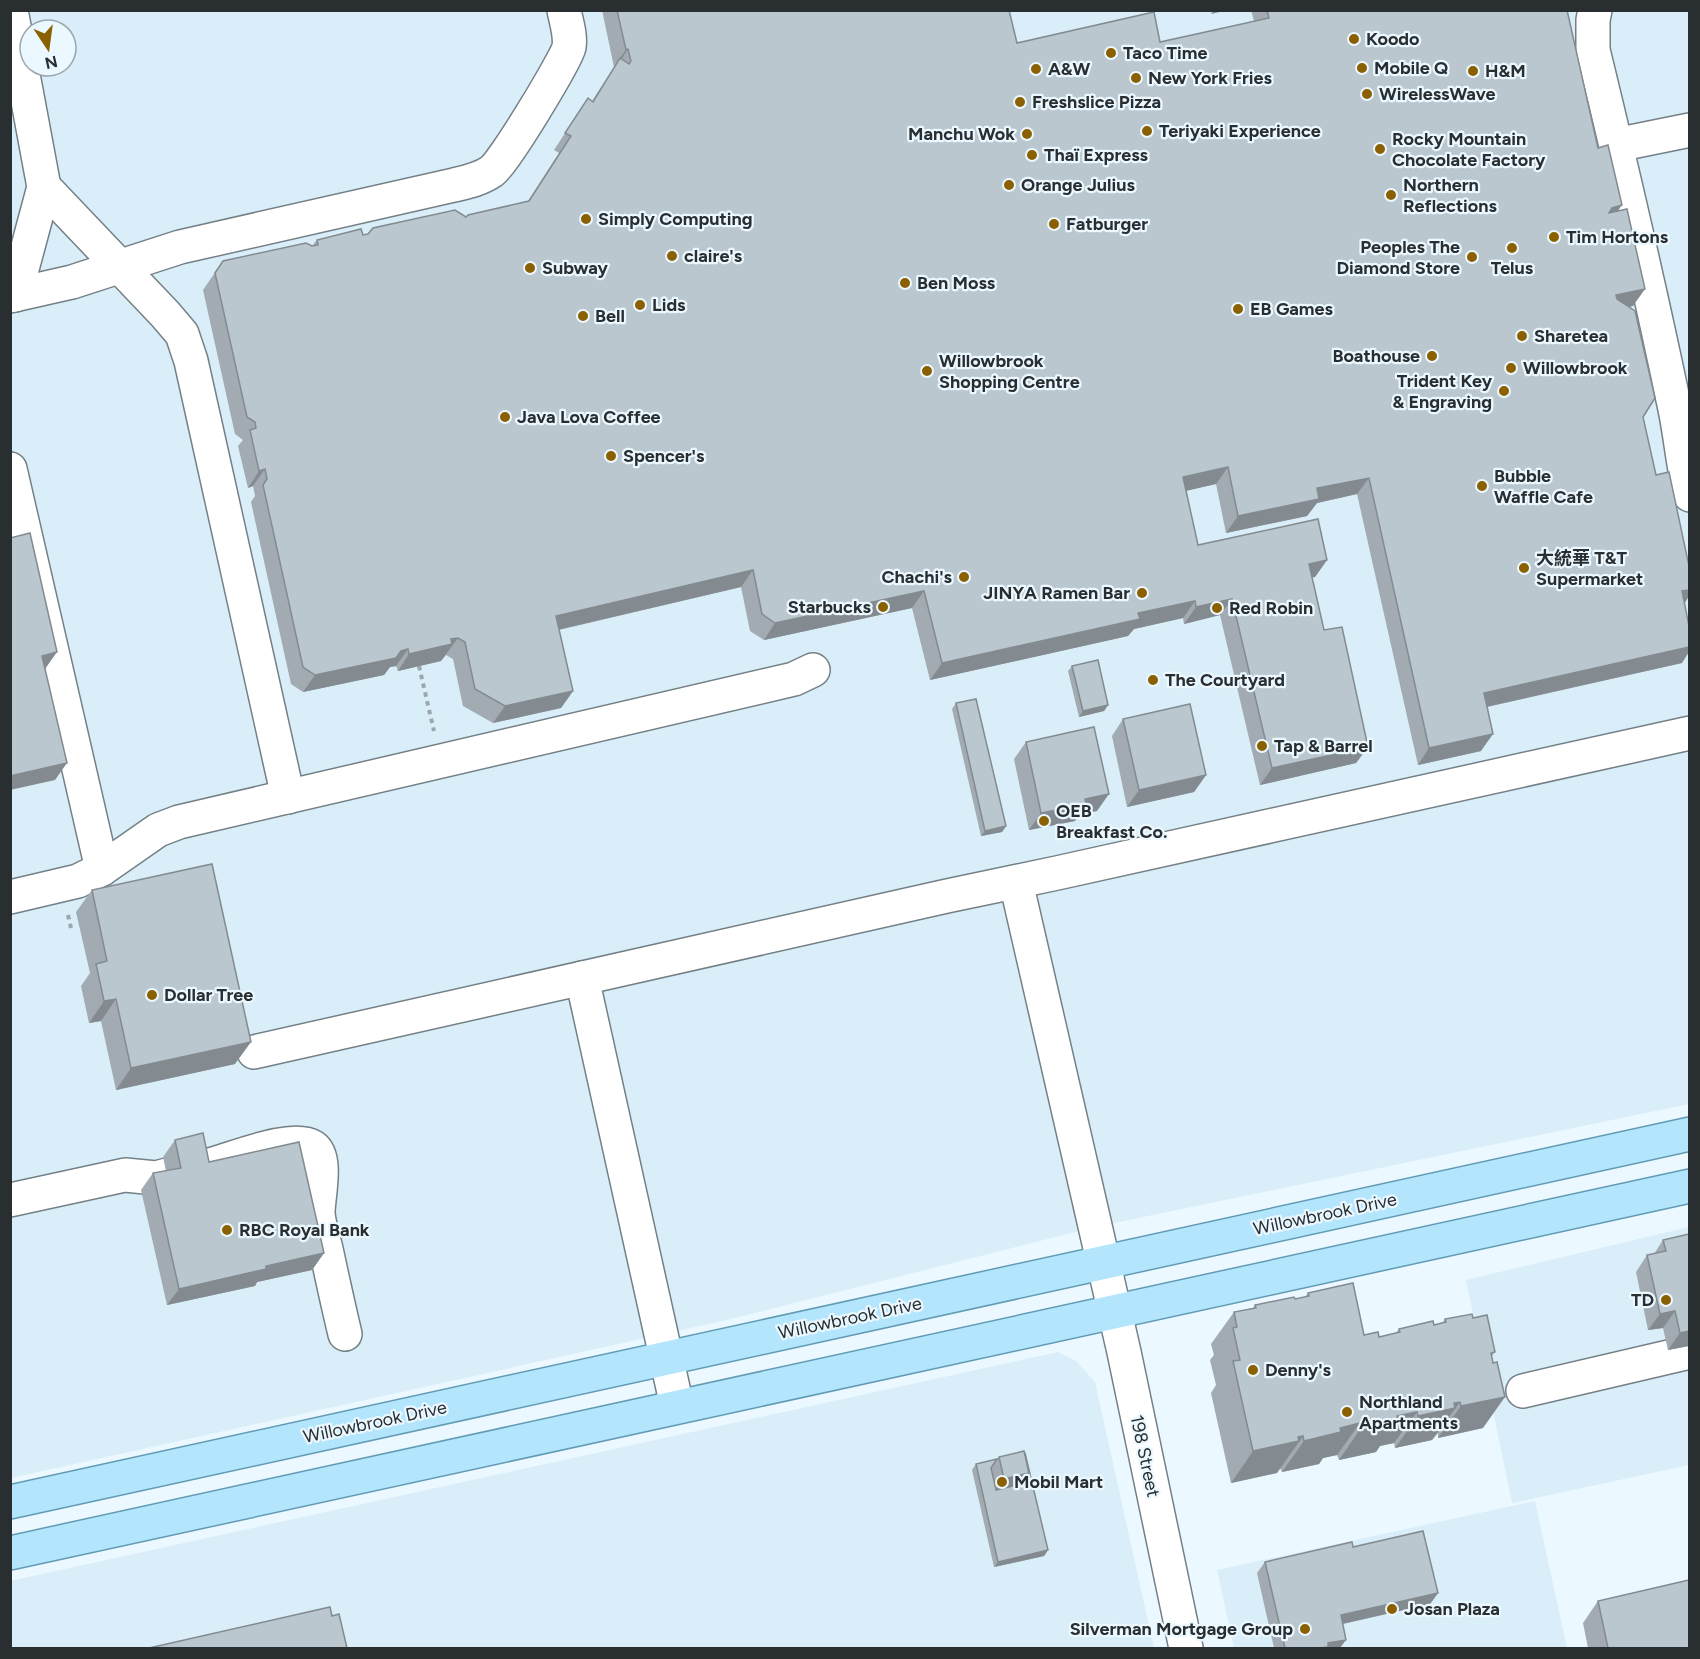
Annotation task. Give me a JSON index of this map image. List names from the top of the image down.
{
  "streets": {
    "main road": ["Willowbrook Drive"],
    "street": ["198 Street"]
  },
  "crossings": [
    ["Willowbrook Drive", "198 Street"]
  ],
  "places": [
    "Koodo",
    "Taco Time",
    "Mobile Q",
    "A&W",
    "H&M",
    "New York Fries",
    "WirelessWave",
    "Freshslice Pizza",
    "Teriyaki Experience",
    "Manchu Wok",
    "Rocky Mountain Chocolate Factory",
    "Thaï Express",
    "Orange Julius",
    "Northern Reflections",
    "Simply Computing",
    "Fatburger",
    "Tim Hortons",
    "Telus",
    "claire's",
    "Peoples The Diamond Store",
    "Subway",
    "Ben Moss",
    "Lids",
    "EB Games",
    "Bell",
    "Sharetea",
    "Boathouse",
    "Willowbrook",
    "Willowbrook Shopping Centre",
    "Trident Key & Engraving",
    "Java Lova Coffee",
    "Spencer's",
    "Bubble Waffle Cafe",
    "大統華 T&T Supermarket",
    "Chachi's",
    "JINYA Ramen Bar",
    "Starbucks",
    "Red Robin",
    "The Courtyard",
    "Tap & Barrel",
    "OEB Breakfast Co.",
    "Dollar Tree",
    "RBC Royal Bank",
    "TD",
    "Denny's",
    "Northland Apartments",
    "Mobil Mart",
    "Josan Plaza",
    "Silverman Mortgage Group"
  ],
  "north": "bottom"
}
